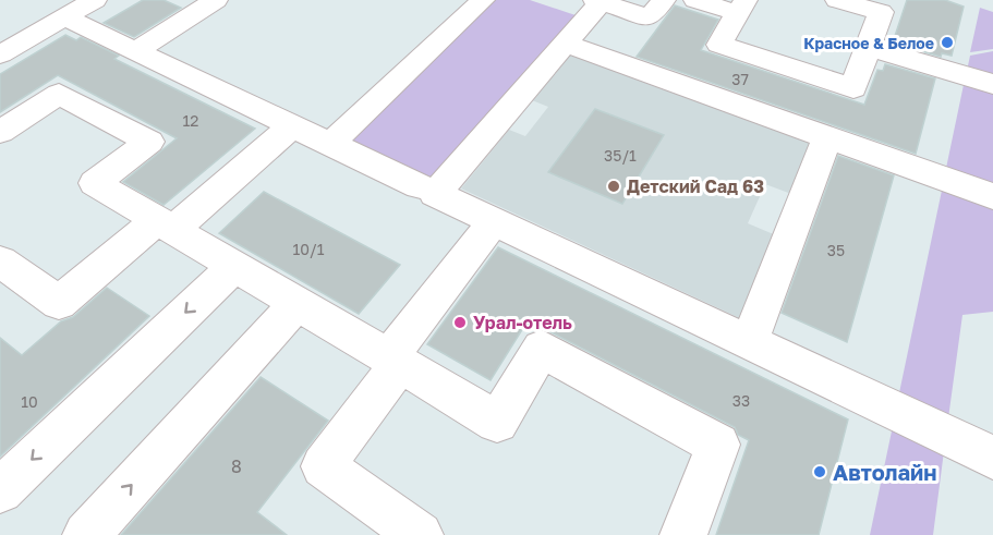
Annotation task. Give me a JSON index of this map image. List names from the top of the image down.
{
  "places": [
    "Красное & Белое",
    "Детский Сад 63",
    "Урал-отель",
    "Автолайн"
  ],
  "house_numbers": [
    "37",
    "12",
    "35/1",
    "10/1",
    "35",
    "33",
    "10",
    "8"
  ]
}
